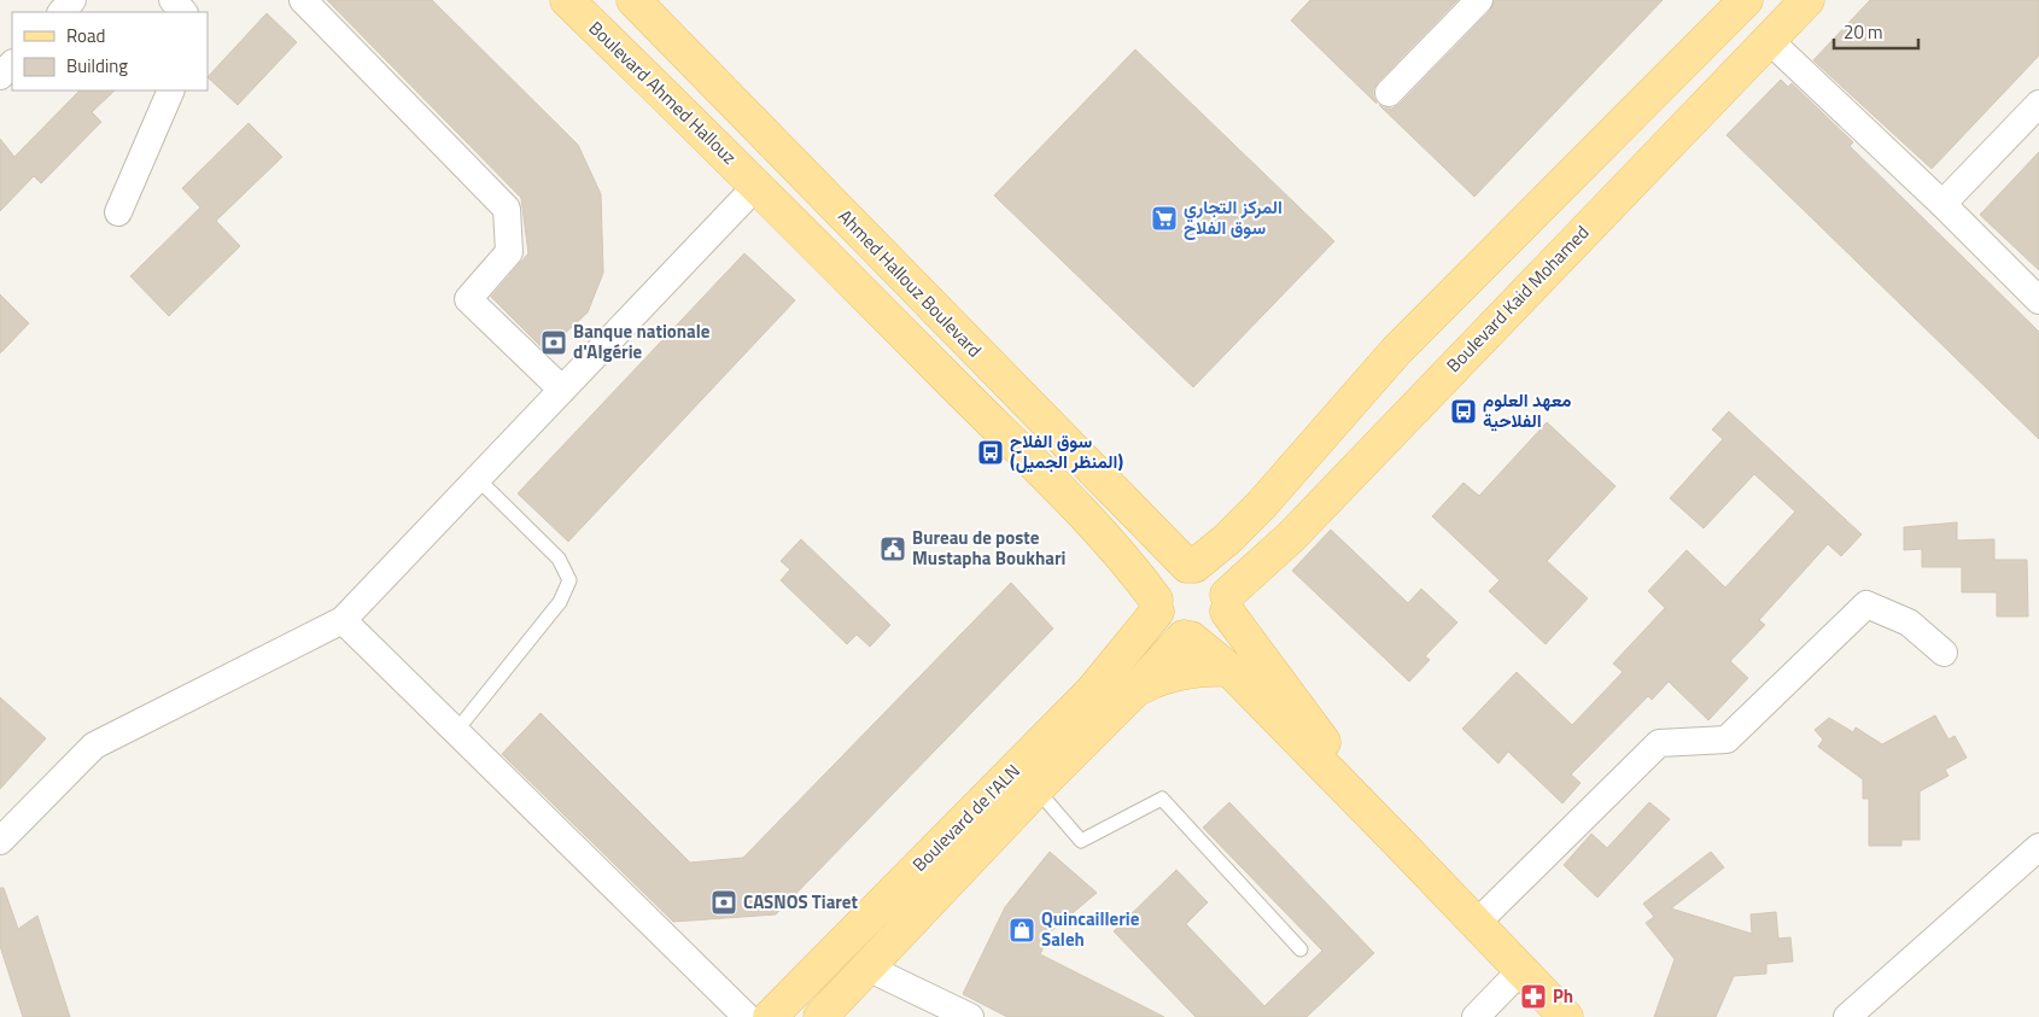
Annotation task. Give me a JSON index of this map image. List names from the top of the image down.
{
  "streets": {
    "main road": [
      "Boulevard Ahmed Hallouz",
      "Ahmed Hallouz Boulevard",
      "Boulevard Kaid Mohamed",
      "Boulevard de l'ALN"
    ]
  },
  "crossings": [
    ["Ahmed Hallouz Boulevard", "Boulevard Kaid Mohamed"],
    ["Ahmed Hallouz Boulevard", "Boulevard de l'ALN"],
    ["Boulevard Kaid Mohamed", "Boulevard de l'ALN"]
  ],
  "places": {
    "supermarket": ["المركز التجاري سوق الفلاح"],
    "bank": ["Banque nationale d'Algérie", "CASNOS Tiaret"],
    "bus stop": ["معهد العلوم الفلاحية", "سوق الفلاح (المنظر الجميل)"],
    "public building": ["Bureau de poste Mustapha Boukhari"],
    "shop": ["Quincaillerie Saleh"],
    "pharmacy": ["Ph"]
  },
  "legend": ["Road", "Building"],
  "scale_bar": "20 m"
}
